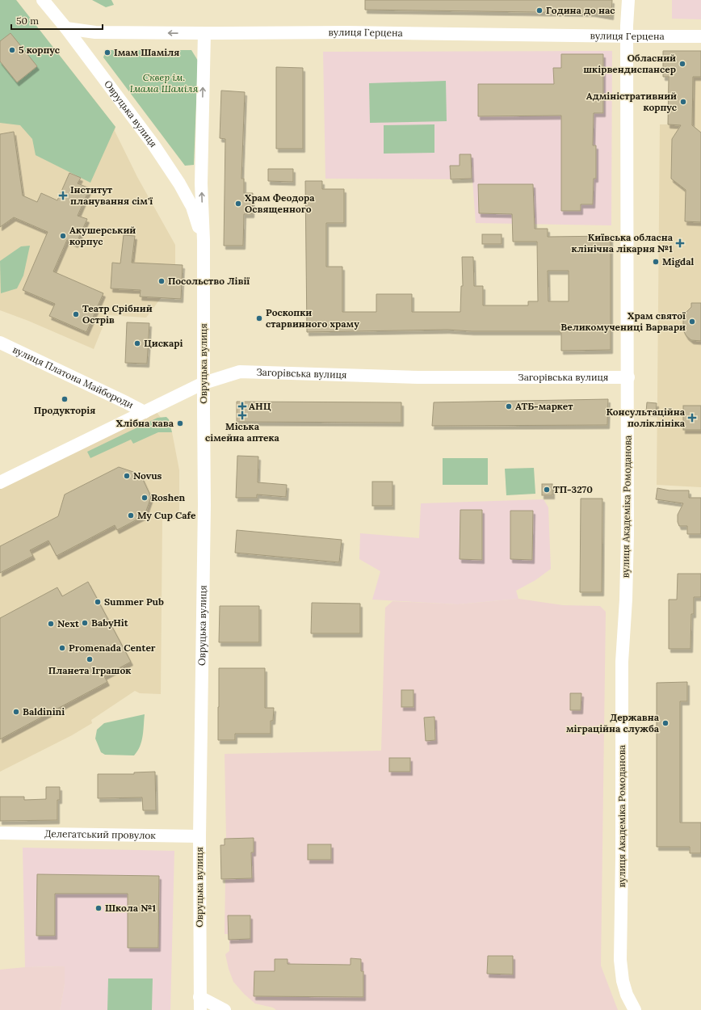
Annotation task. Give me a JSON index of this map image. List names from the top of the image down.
{
  "streets": {
    "street": [
      "вулиця Герцена",
      "Овруцька вулиця",
      "Загорівська вулиця",
      "вулиця Платона Майбороди",
      "вулиця Академіка Ромоданова",
      "Делегатський провулок"
    ]
  },
  "crossings": [
    ["вулиця Герцена", "Овруцька вулиця"],
    ["вулиця Герцена", "вулиця Академіка Ромоданова"],
    ["Овруцька вулиця", "Загорівська вулиця"],
    ["Овруцька вулиця", "Делегатський провулок"],
    ["Загорівська вулиця", "вулиця Платона Майбороди"],
    ["Загорівська вулиця", "вулиця Академіка Ромоданова"]
  ],
  "parks": ["Сквер ім. Імама Шаміля"],
  "places": {
    "other": [
      "Година до нас",
      "5 корпус",
      "Імам Шаміля",
      "Обласний шкірвендиспансер",
      "Адміністративний корпус",
      "Храм Феодора Освященного",
      "Акушерський корпус",
      "Migdal",
      "Посольство Лівії",
      "Театр Срібний Острів",
      "Роскопки старвинного храму",
      "Храм святої Великомучениці Варвари",
      "Цискарі",
      "Продукторія",
      "АТБ-маркет",
      "Хлібна кава",
      "Novus",
      "ТП-3270",
      "Roshen",
      "My Cup Cafe",
      "Summer Pub",
      "BabyHit",
      "Next",
      "Promenada Center",
      "Планета Іграшок",
      "Baldinini",
      "Державна міграційна служба",
      "Школа №1"
    ],
    "health": [
      "Інститут планування сім'ї",
      "Київська обласна клінічна лікарня №1",
      "АНЦ",
      "Міська сімейна аптека",
      "Консультаційна поліклініка"
    ]
  },
  "scale_bar": "50 m"
}
